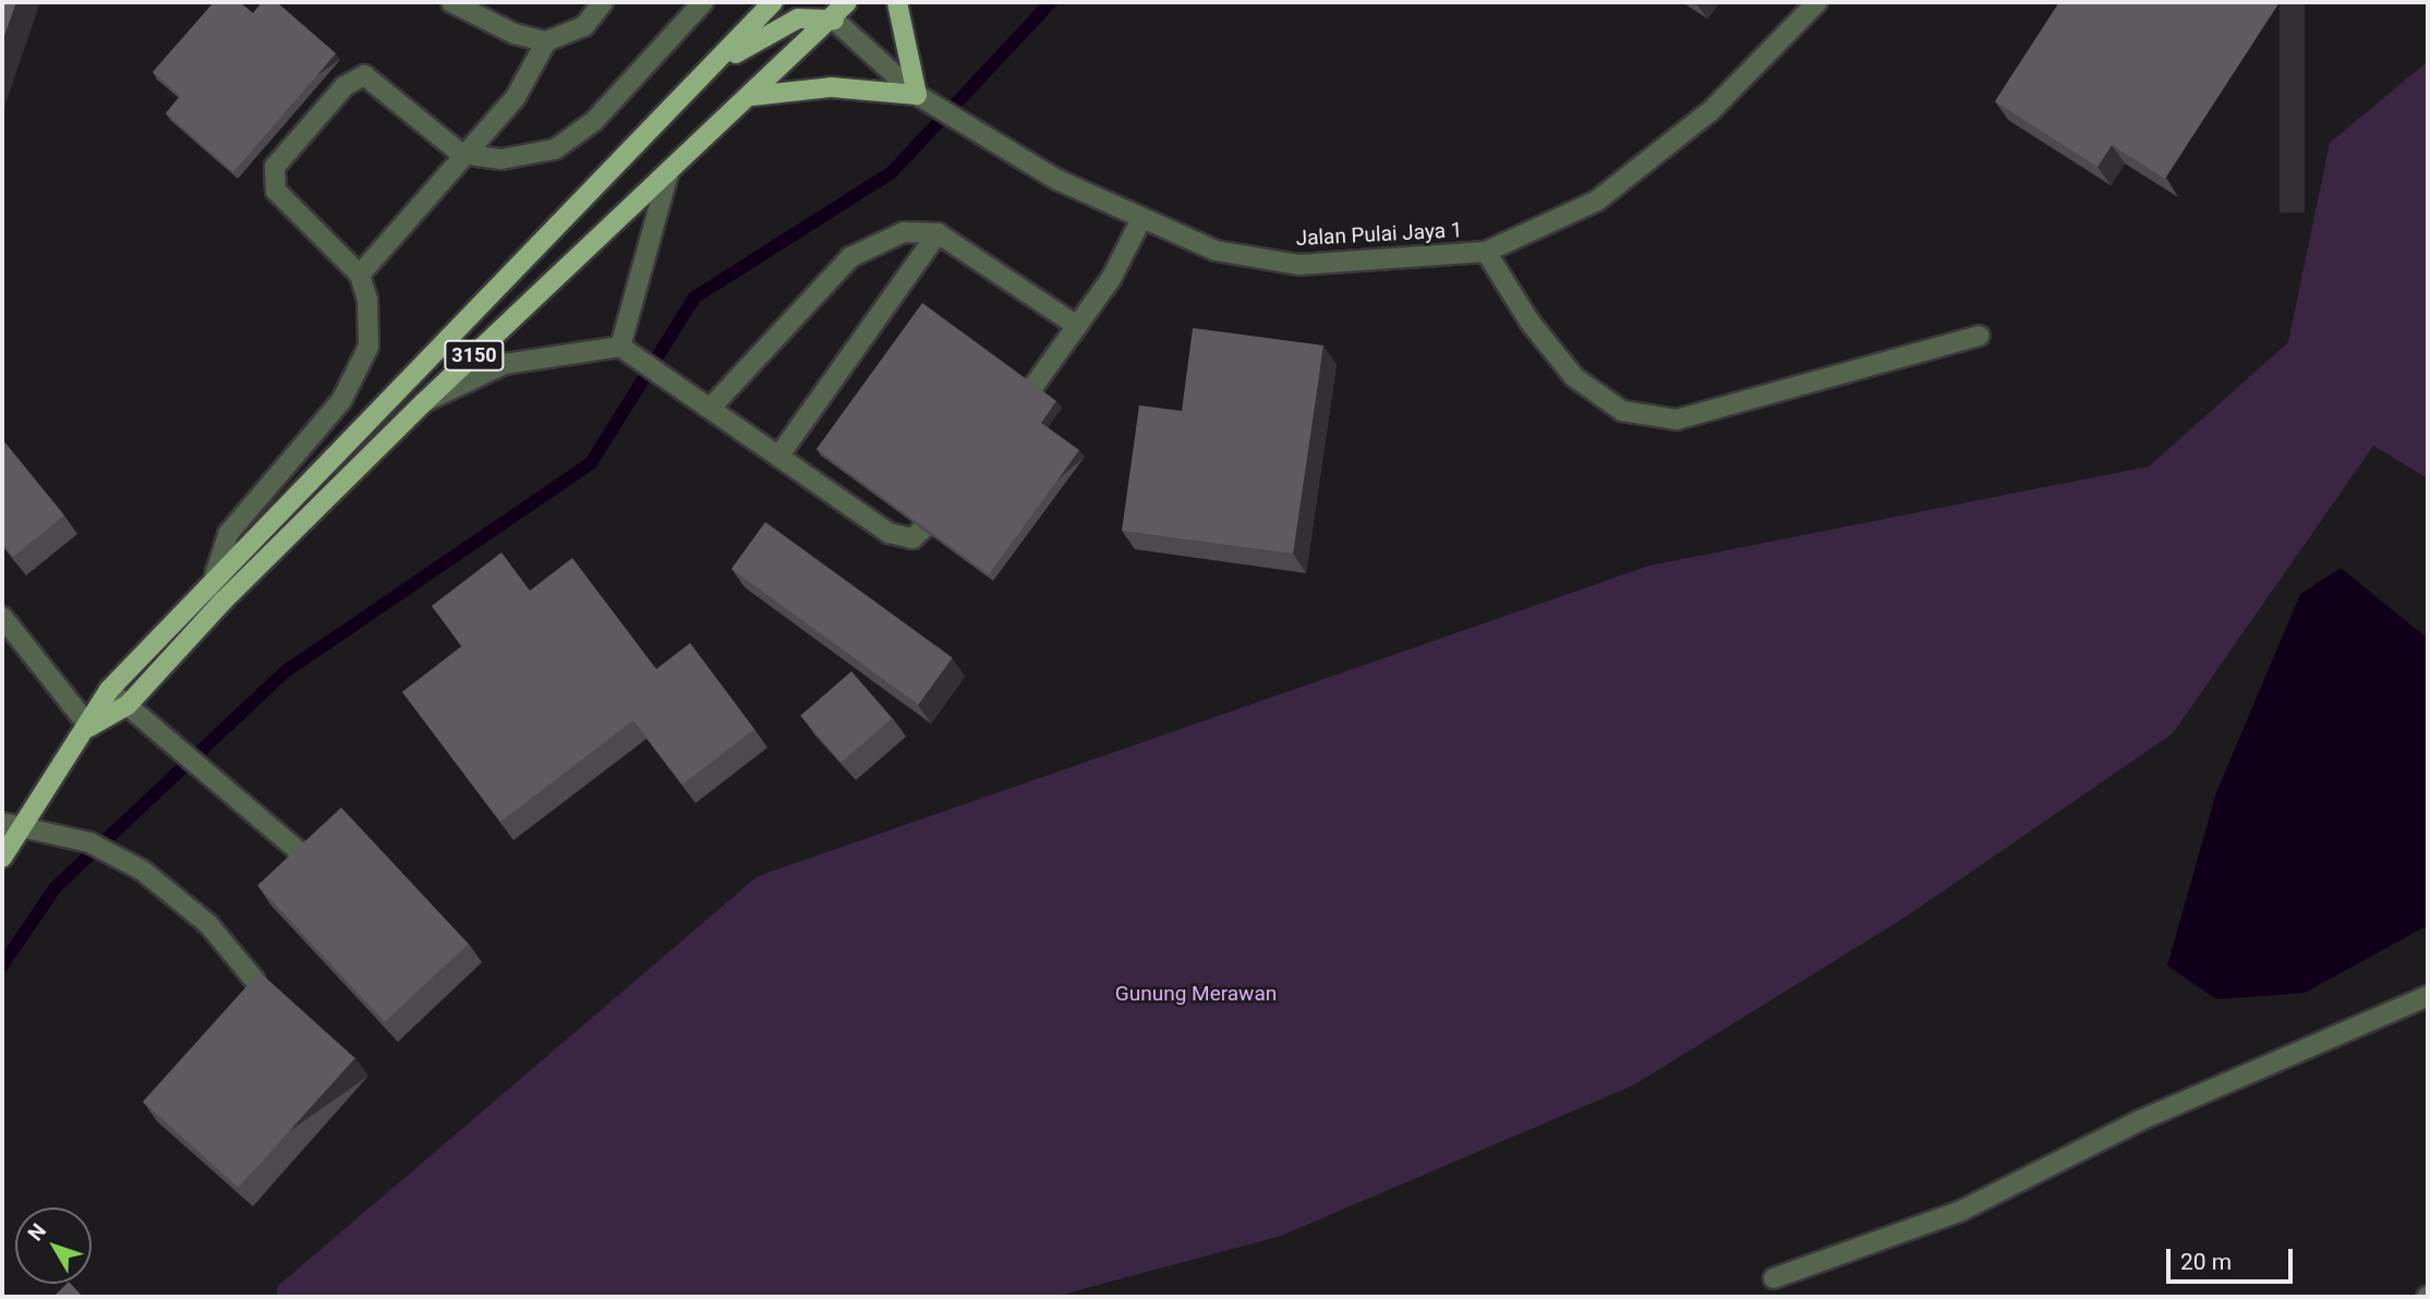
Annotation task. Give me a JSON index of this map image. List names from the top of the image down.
{
  "streets": {
    "main road": ["3150"],
    "street": ["Jalan Pulai Jaya 1"]
  },
  "crossings": [
    ["Jalan Pulai Jaya 1", "3150"]
  ],
  "parks": ["Gunung Merawan"],
  "scale_bar": "20 m",
  "north": "top left"
}
